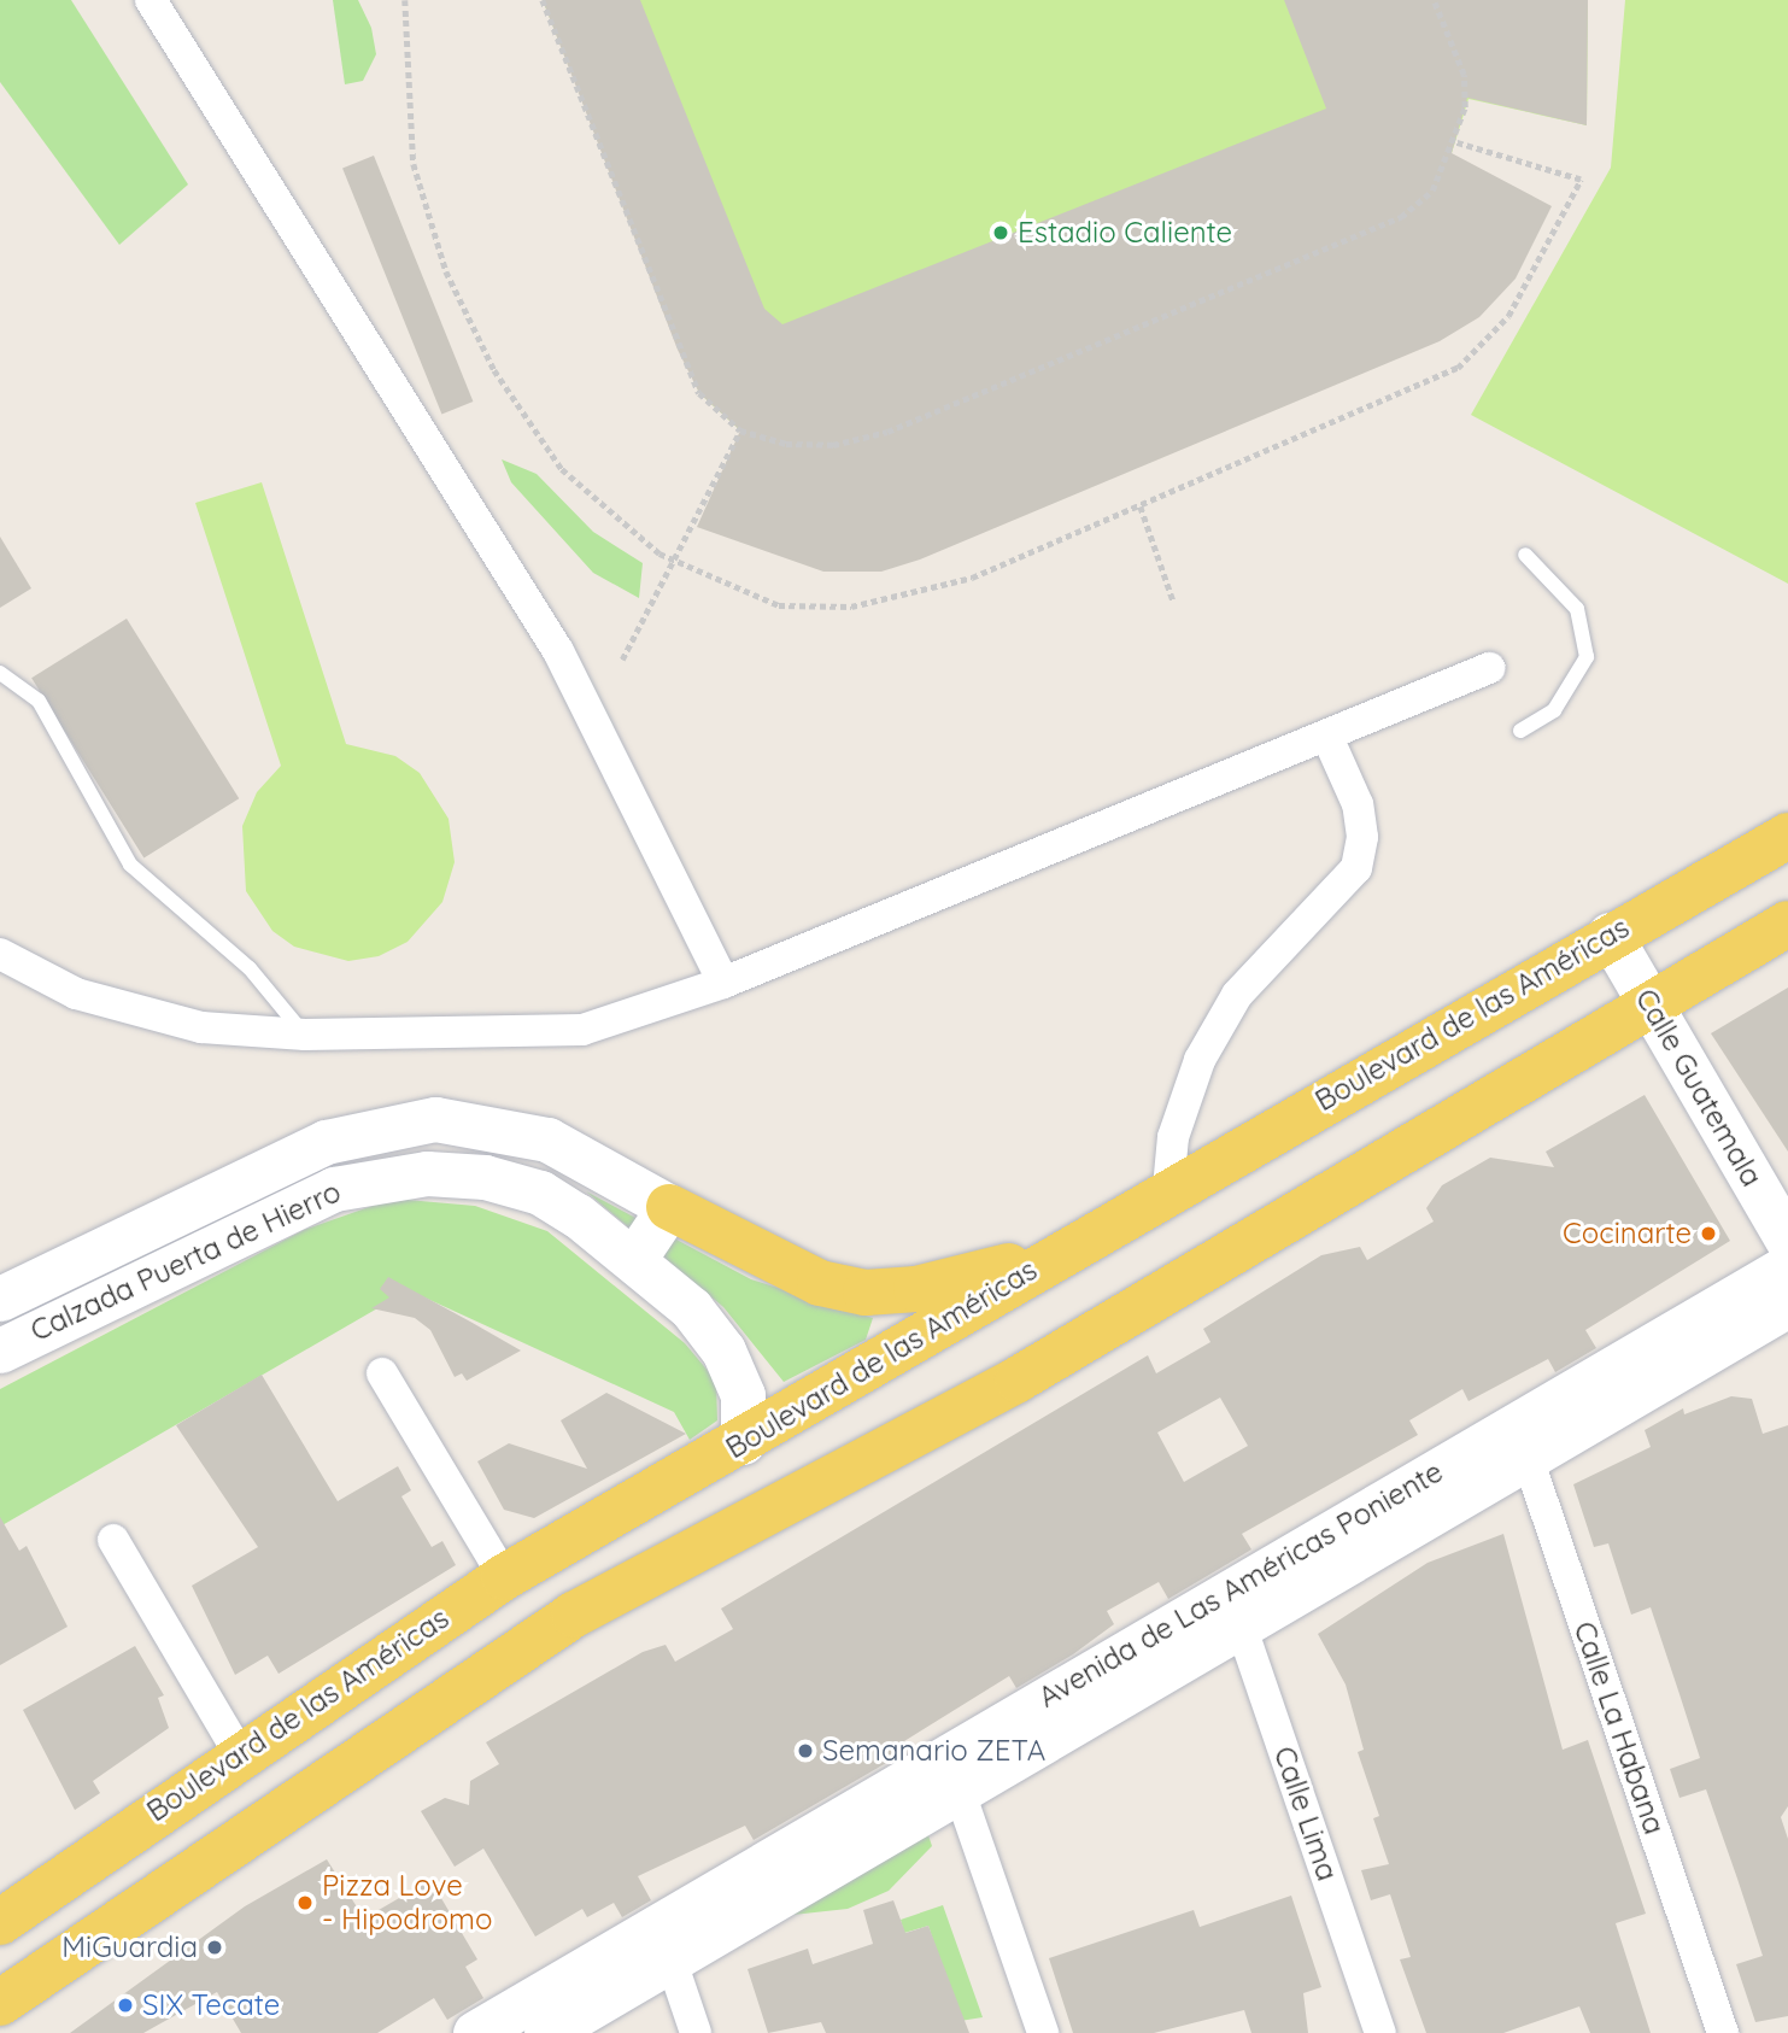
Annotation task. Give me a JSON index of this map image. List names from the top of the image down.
{
  "streets": {
    "main road": ["Boulevard de las Américas"],
    "street": [
      "Calle Guatemala",
      "Calzada Puerta de Hierro",
      "Avenida de Las Américas Poniente",
      "Calle La Habana",
      "Calle Lima"
    ]
  },
  "crossings": [
    ["Boulevard de las Américas", "Calle Guatemala"],
    ["Boulevard de las Américas", "Calzada Puerta de Hierro"],
    ["Avenida de Las Américas Poniente", "Calle La Habana"],
    ["Avenida de Las Américas Poniente", "Calle Lima"]
  ],
  "places": [
    "Estadio Caliente",
    "Cocinarte",
    "Semanario ZETA",
    "Pizza Love - Hipodromo",
    "MiGuardia",
    "SIX Tecate"
  ]
}
